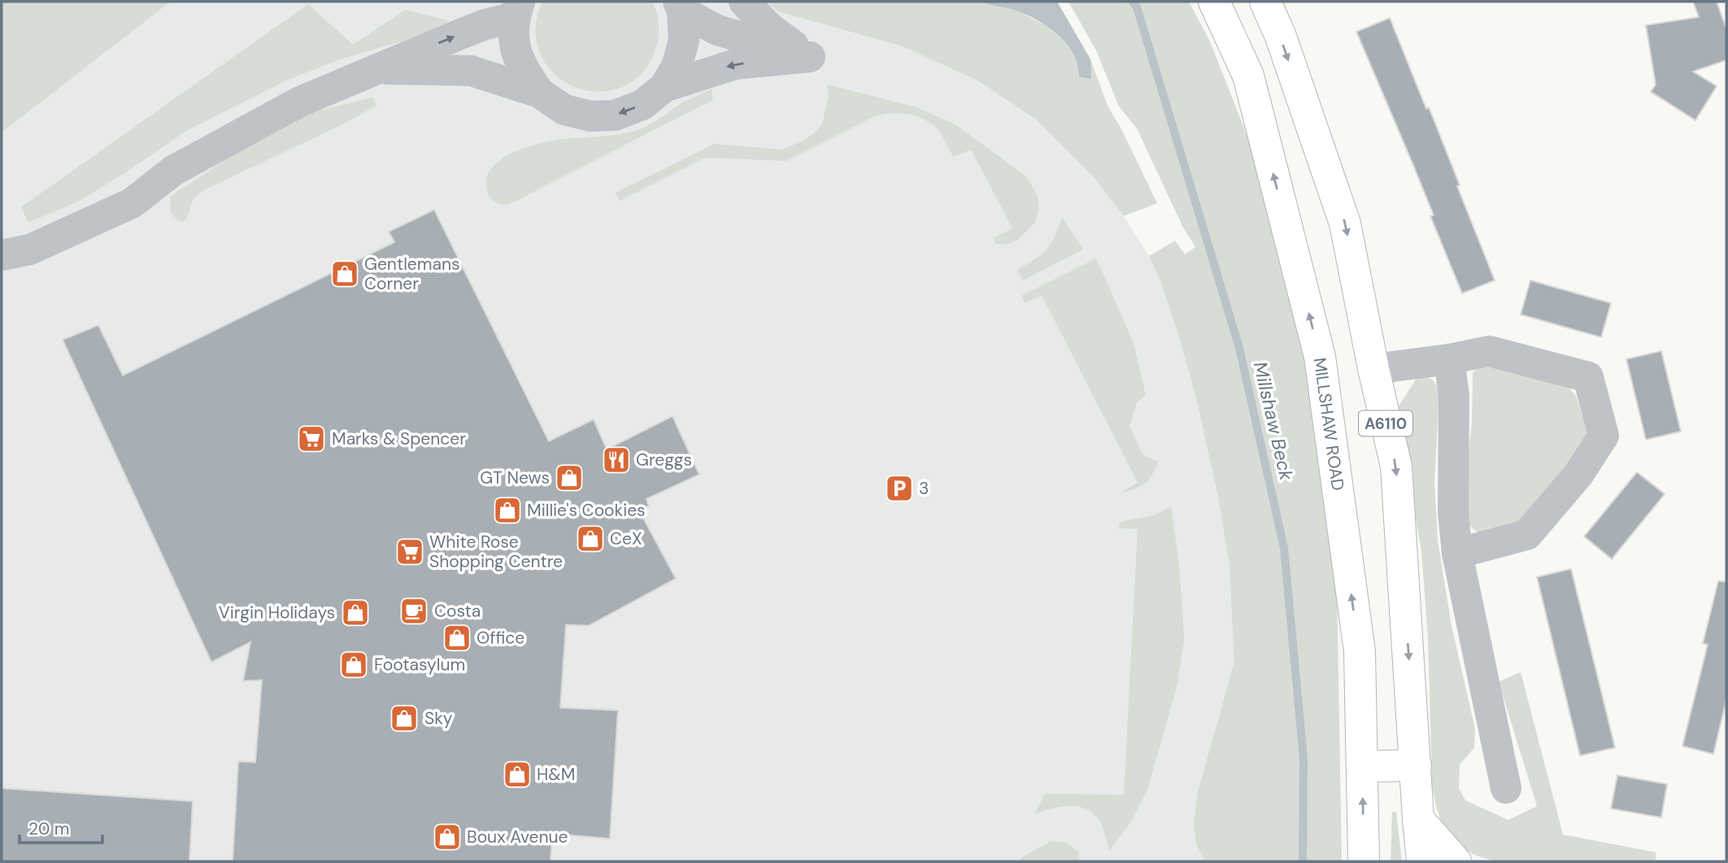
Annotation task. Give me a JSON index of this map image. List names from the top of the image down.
{
  "streets": {
    "main road": ["A6110", "MILLSHAW ROAD"]
  },
  "water": ["Millshaw Beck"],
  "places": {
    "shop": [
      "Gentlemans Corner",
      "GT News",
      "Millie's Cookies",
      "CeX",
      "Virgin Holidays",
      "Office",
      "Footasylum",
      "Sky",
      "H&M",
      "Boux Avenue"
    ],
    "supermarket": ["Marks & Spencer", "White Rose Shopping Centre"],
    "restaurant": ["Greggs"],
    "parking": ["3"],
    "cafe": ["Costa"]
  },
  "scale_bar": "20 m"
}
